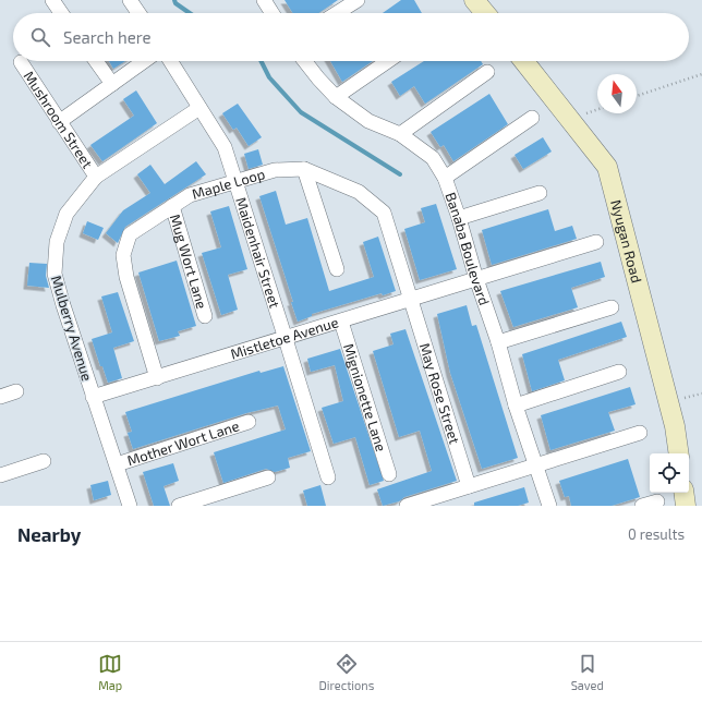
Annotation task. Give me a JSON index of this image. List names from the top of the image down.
{
  "streets": {
    "main road": ["Nyugan Road"],
    "street": [
      "Mushroom Street",
      "Maple Loop",
      "Banaba Boulevard",
      "Maidenhair Street",
      "Mug Wort Lane",
      "Mulberry Avenue",
      "Mistletoe Avenue",
      "May Rose Street",
      "Mignionette Lane",
      "Mother Wort Lane"
    ]
  },
  "crossings": [
    ["Mushroom Street", "Mulberry Avenue"],
    ["Maple Loop", "Maidenhair Street"],
    ["Maple Loop", "Mug Wort Lane"],
    ["Maple Loop", "Mistletoe Avenue"],
    ["Maple Loop", "May Rose Street"],
    ["Banaba Boulevard", "Mistletoe Avenue"],
    ["Maidenhair Street", "Mulberry Avenue"],
    ["Maidenhair Street", "Mistletoe Avenue"],
    ["Mulberry Avenue", "Mistletoe Avenue"],
    ["Mulberry Avenue", "Mother Wort Lane"],
    ["Mistletoe Avenue", "May Rose Street"],
    ["Mistletoe Avenue", "Mignionette Lane"]
  ],
  "north": "top",
  "page": {
    "search": "Search here",
    "heading": ["Nearby", "0 results"],
    "nav": ["Map", "Directions", "Saved"]
  }
}
